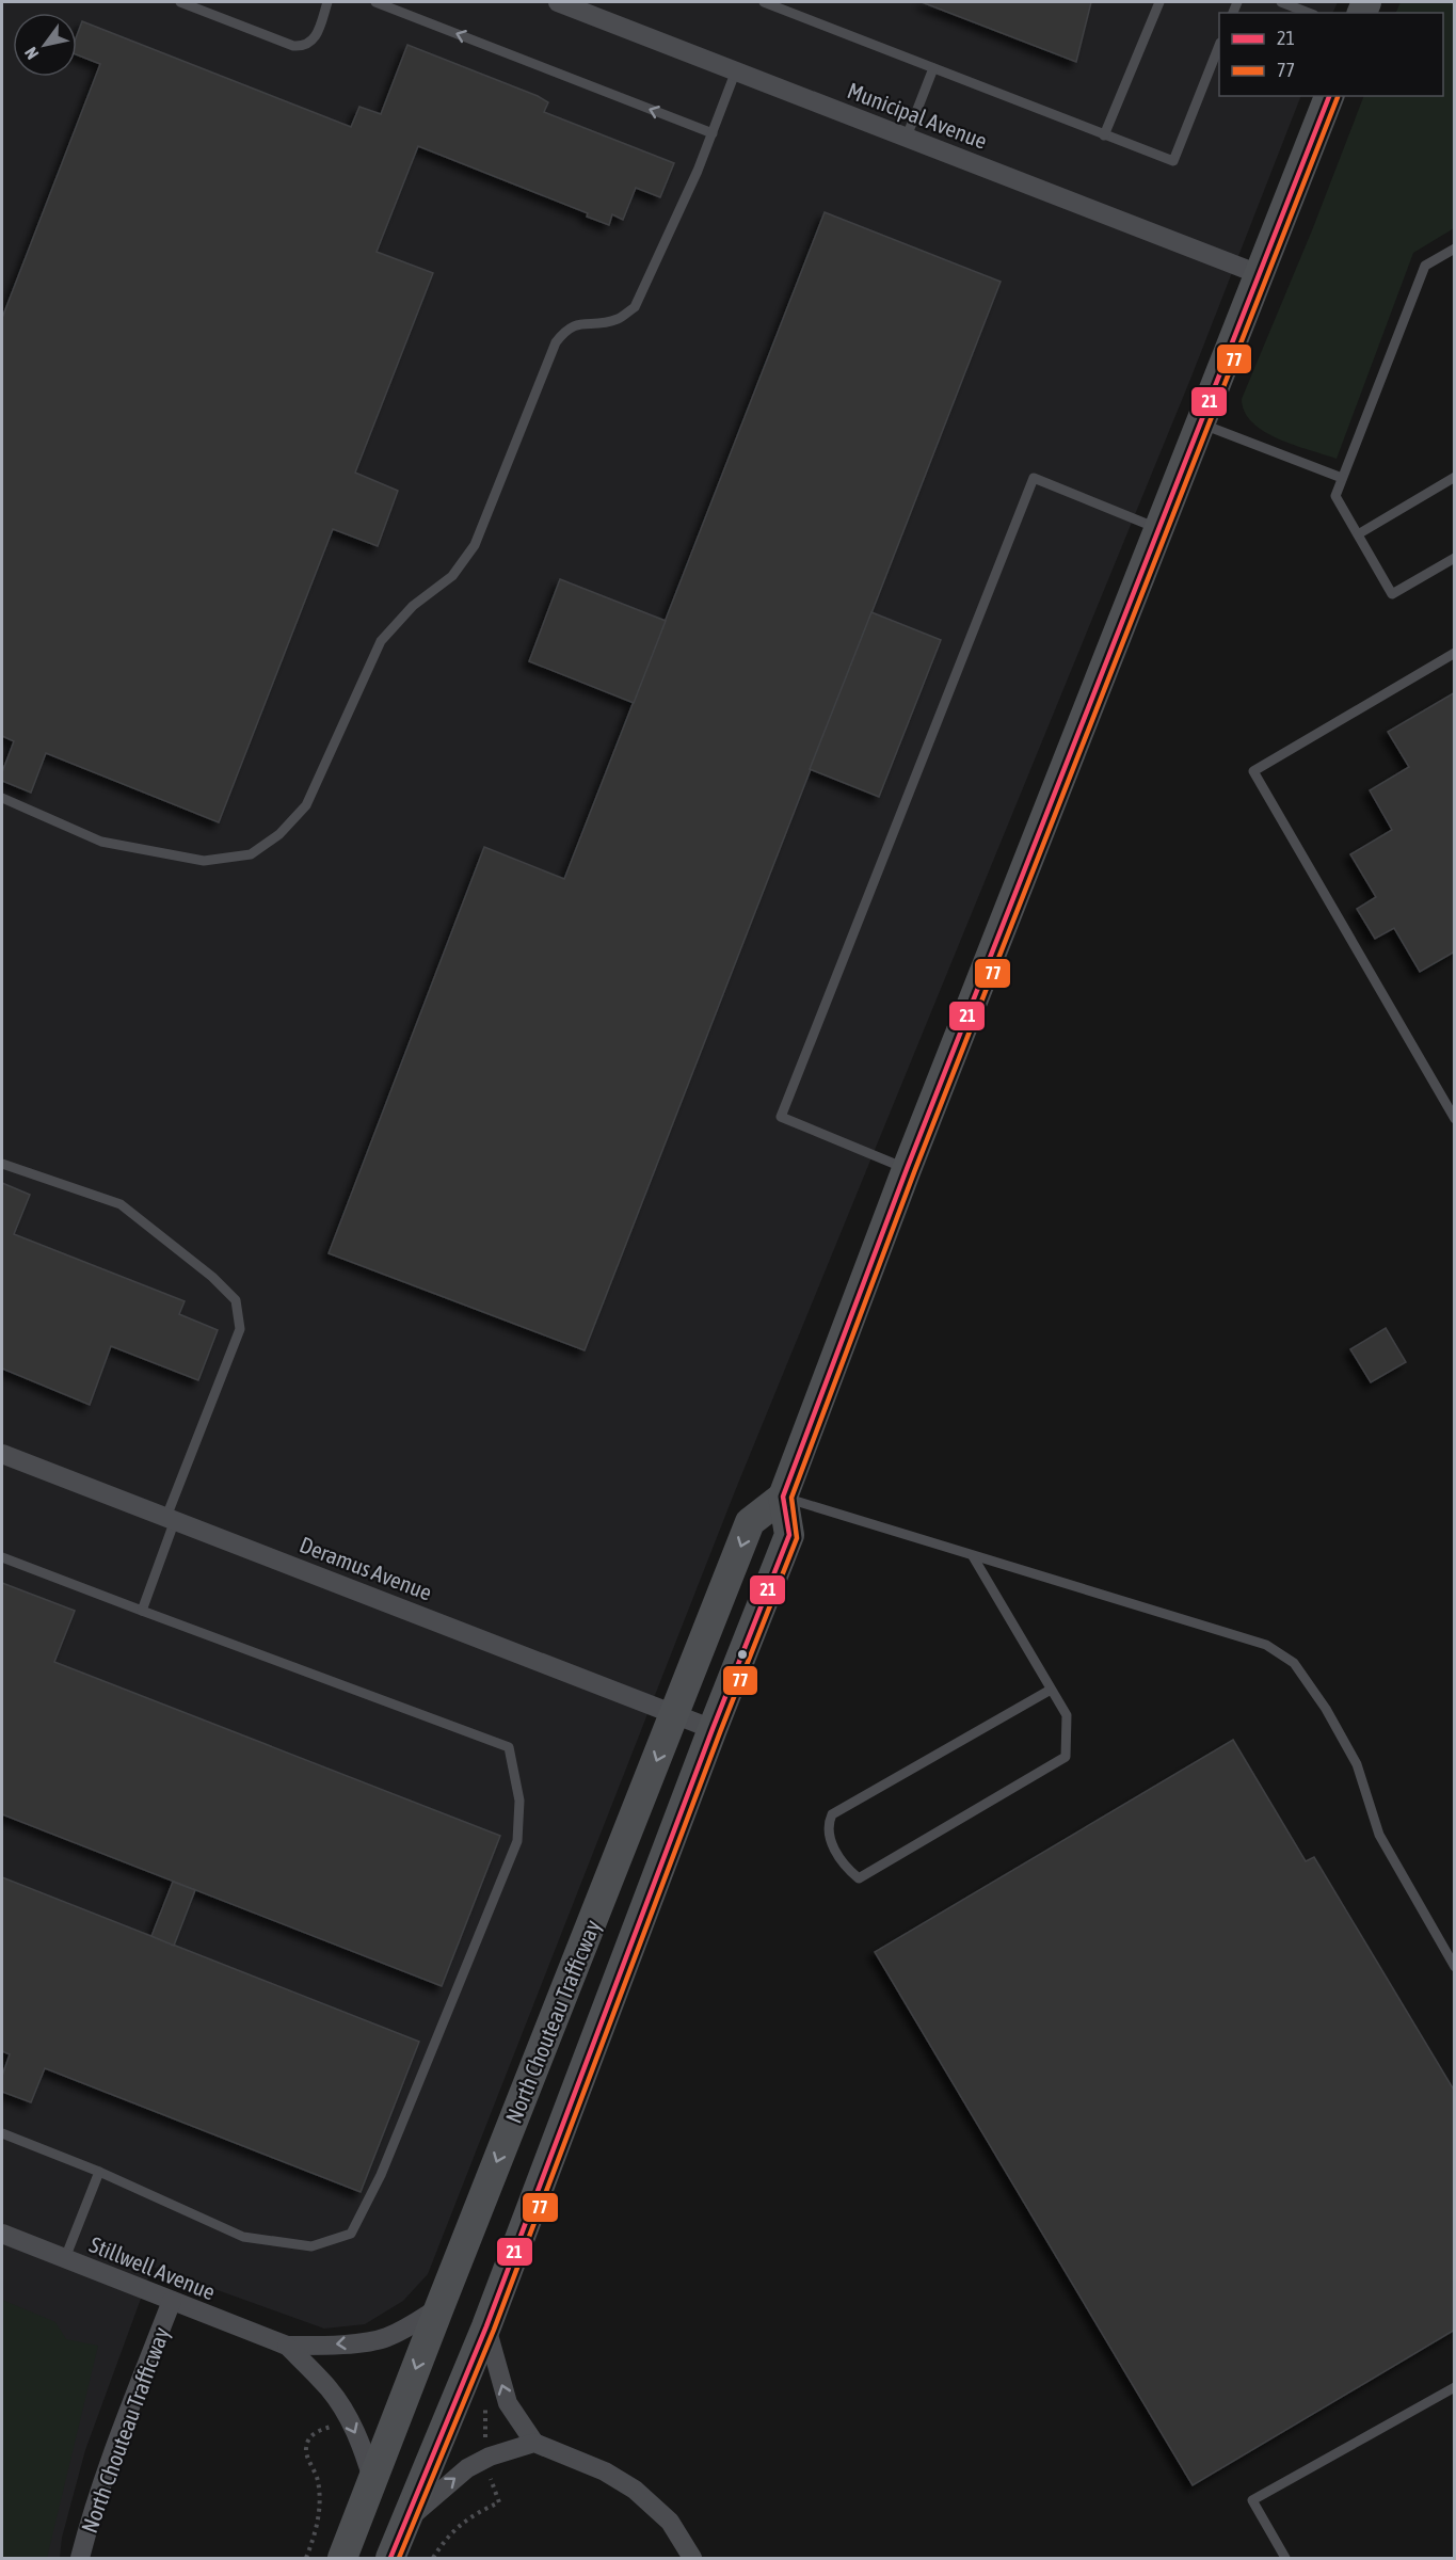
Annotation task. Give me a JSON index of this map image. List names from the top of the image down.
{
  "streets": {
    "main road": ["North Chouteau Trafficway"],
    "street": ["Municipal Avenue", "Deramus Avenue", "Stillwell Avenue"]
  },
  "crossings": [
    ["Deramus Avenue", "North Chouteau Trafficway"],
    ["North Chouteau Trafficway", "Stillwell Avenue"]
  ],
  "lines": ["transit line 21", "transit line 77"],
  "legend": ["21", "77"],
  "north": "bottom left"
}
